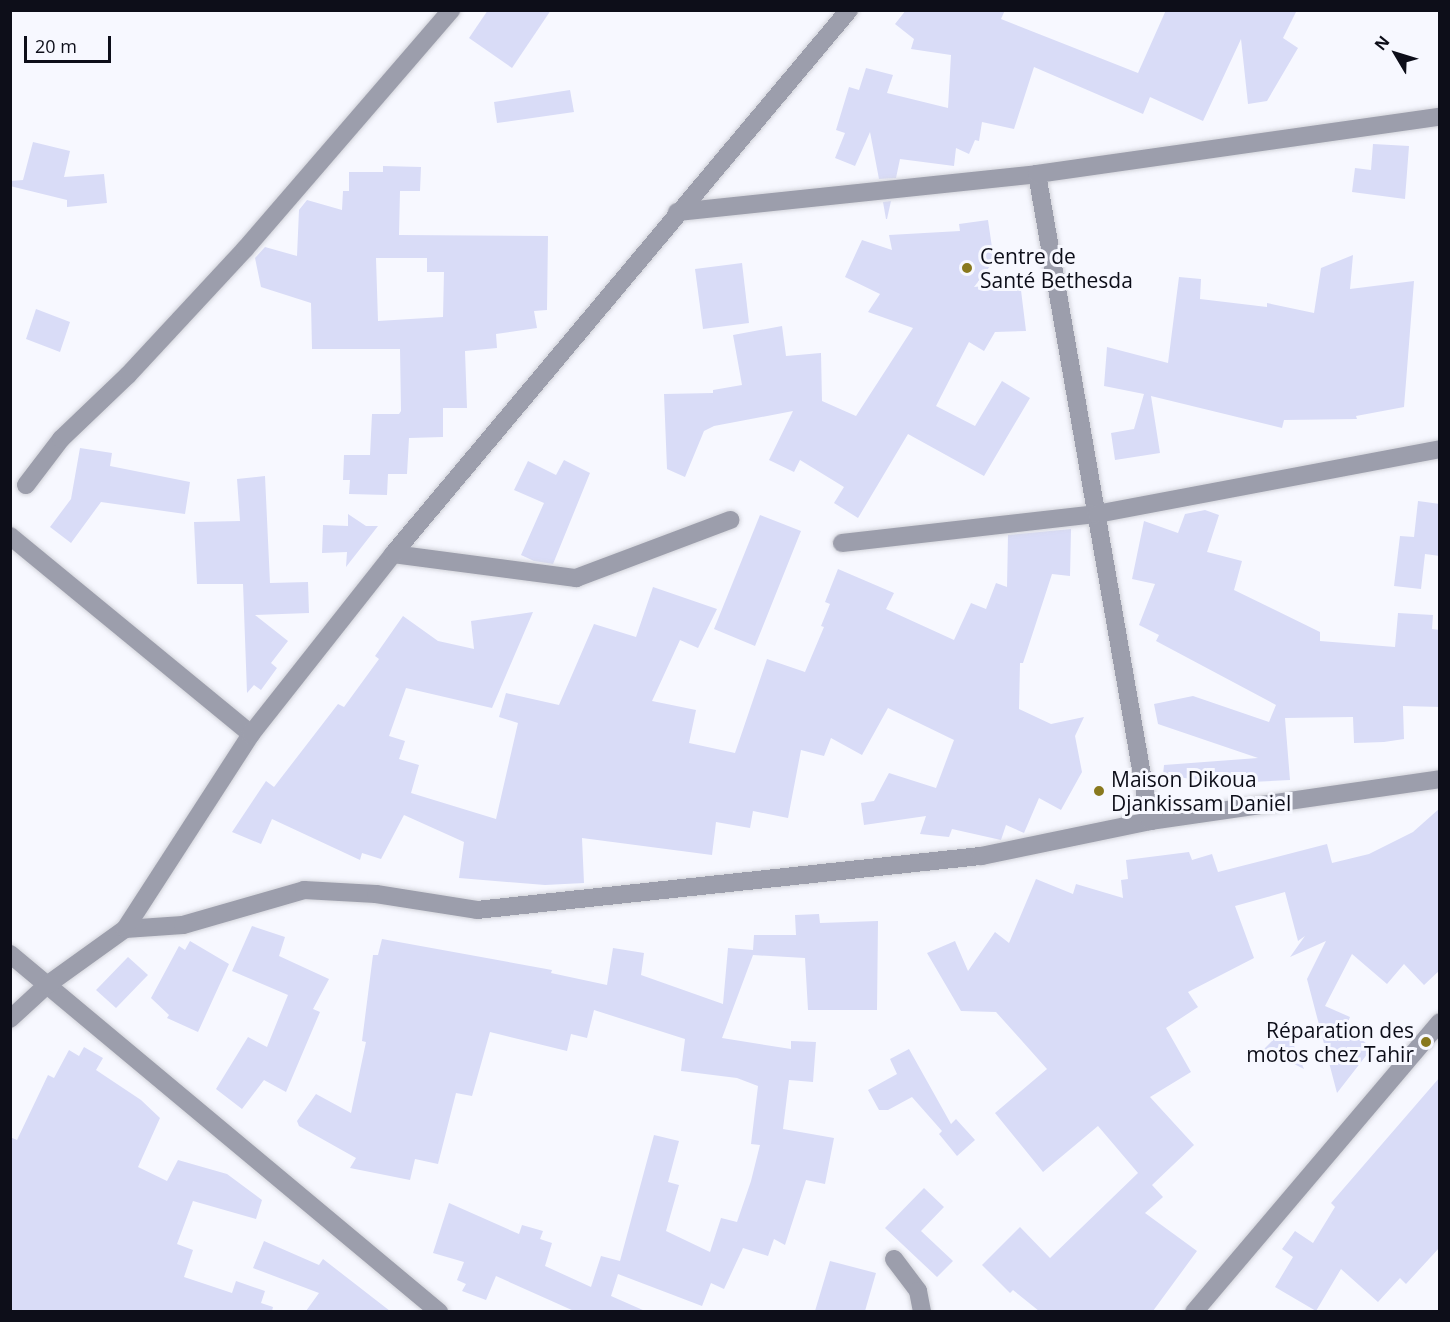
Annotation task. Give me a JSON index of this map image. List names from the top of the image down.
{
  "places": ["Centre de Santé Bethesda", "Maison Dikoua Djankissam Daniel", "Réparation des motos chez Tahir"],
  "scale_bar": "20 m",
  "north": "top left"
}
